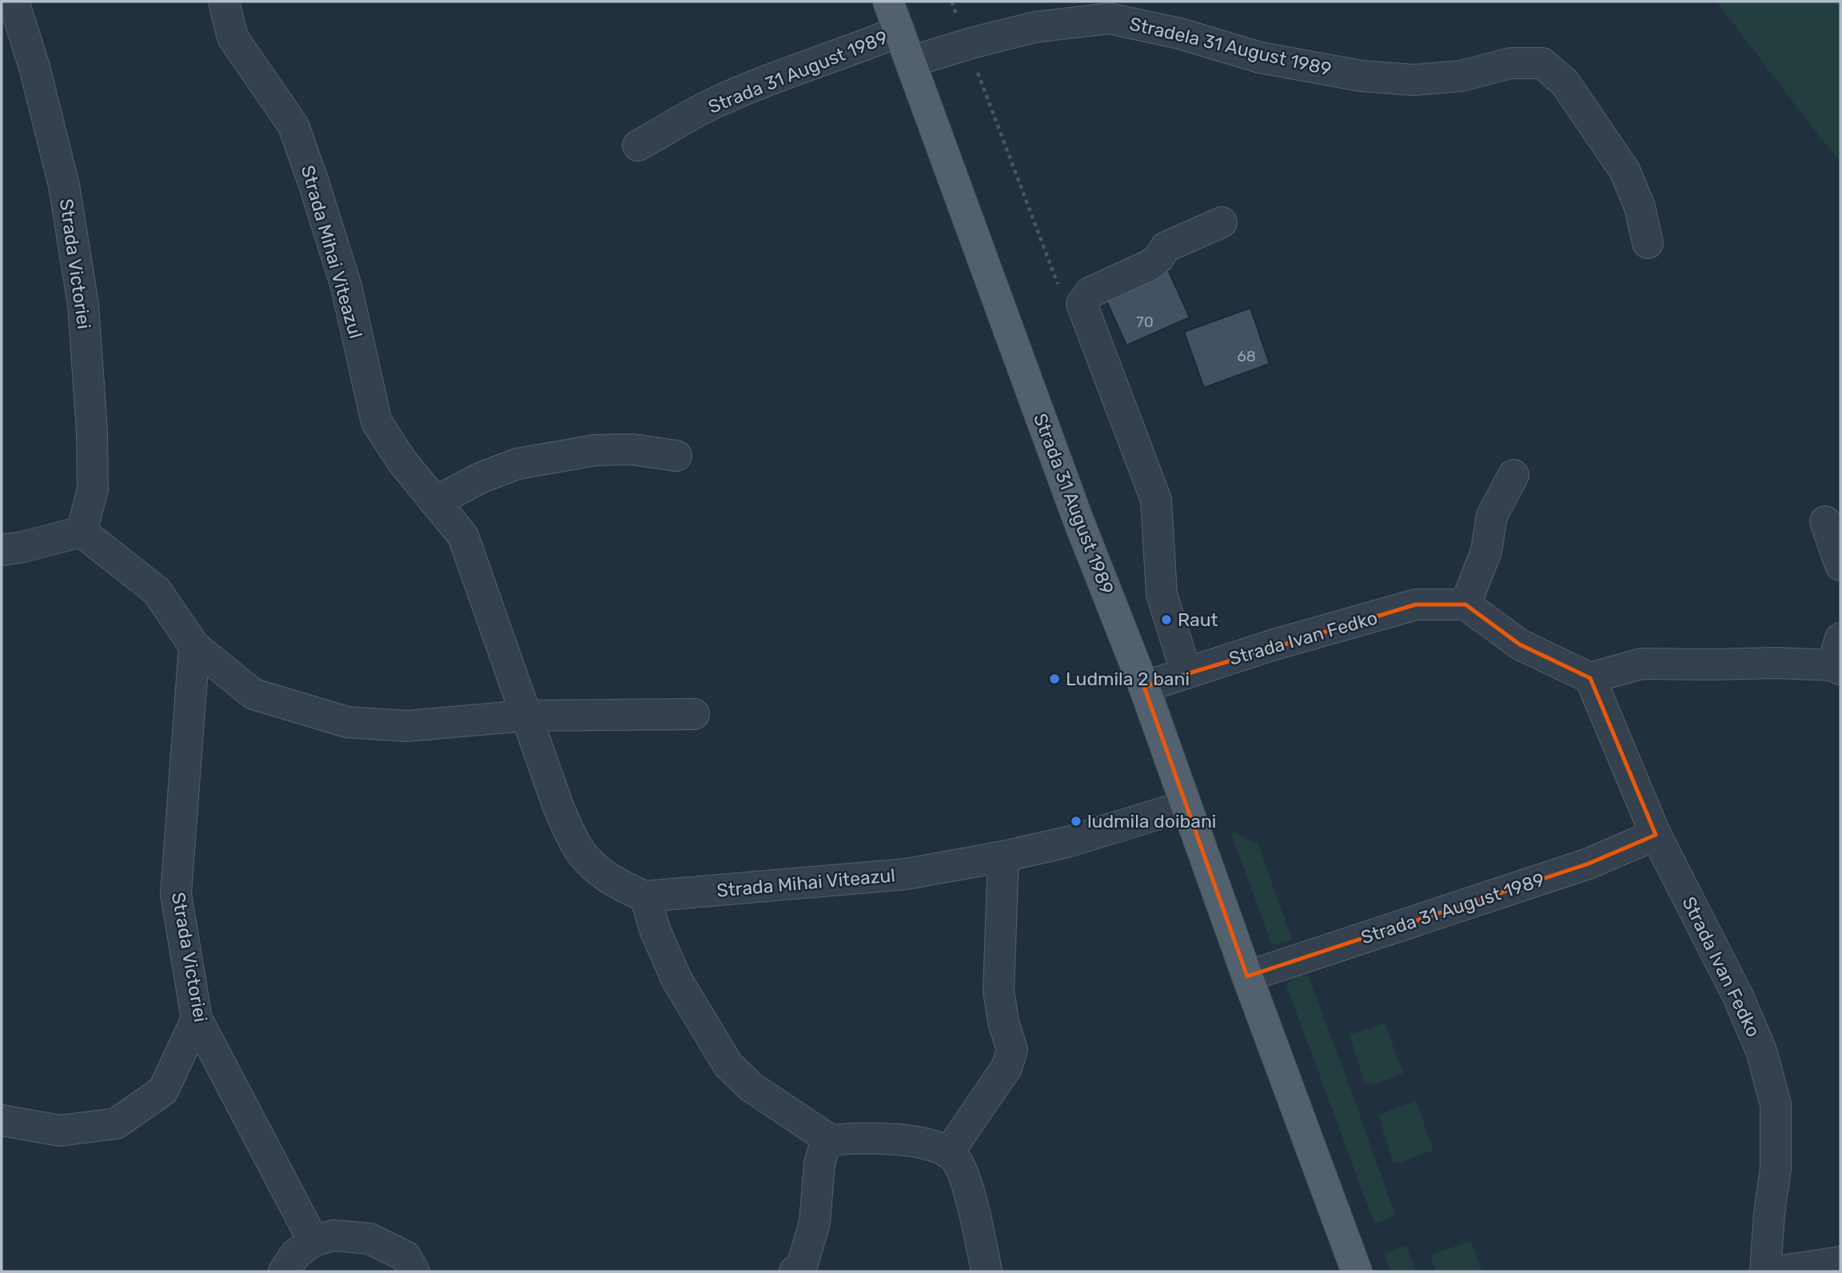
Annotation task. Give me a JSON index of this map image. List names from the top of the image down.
{
  "streets": {
    "main road": ["Strada 31 August 1989"],
    "street": [
      "Stradela 31 August 1989",
      "Strada Mihai Viteazul",
      "Strada Victoriei",
      "Strada Ivan Fedko"
    ]
  },
  "crossings": [
    ["Stradela 31 August 1989", "Strada 31 August 1989"],
    ["Strada 31 August 1989", "Strada Mihai Viteazul"],
    ["Strada 31 August 1989", "Strada Ivan Fedko"]
  ],
  "places": ["Raut", "Ludmila 2 bani", "ludmila doibani"],
  "house_numbers": ["70", "68"]
}
